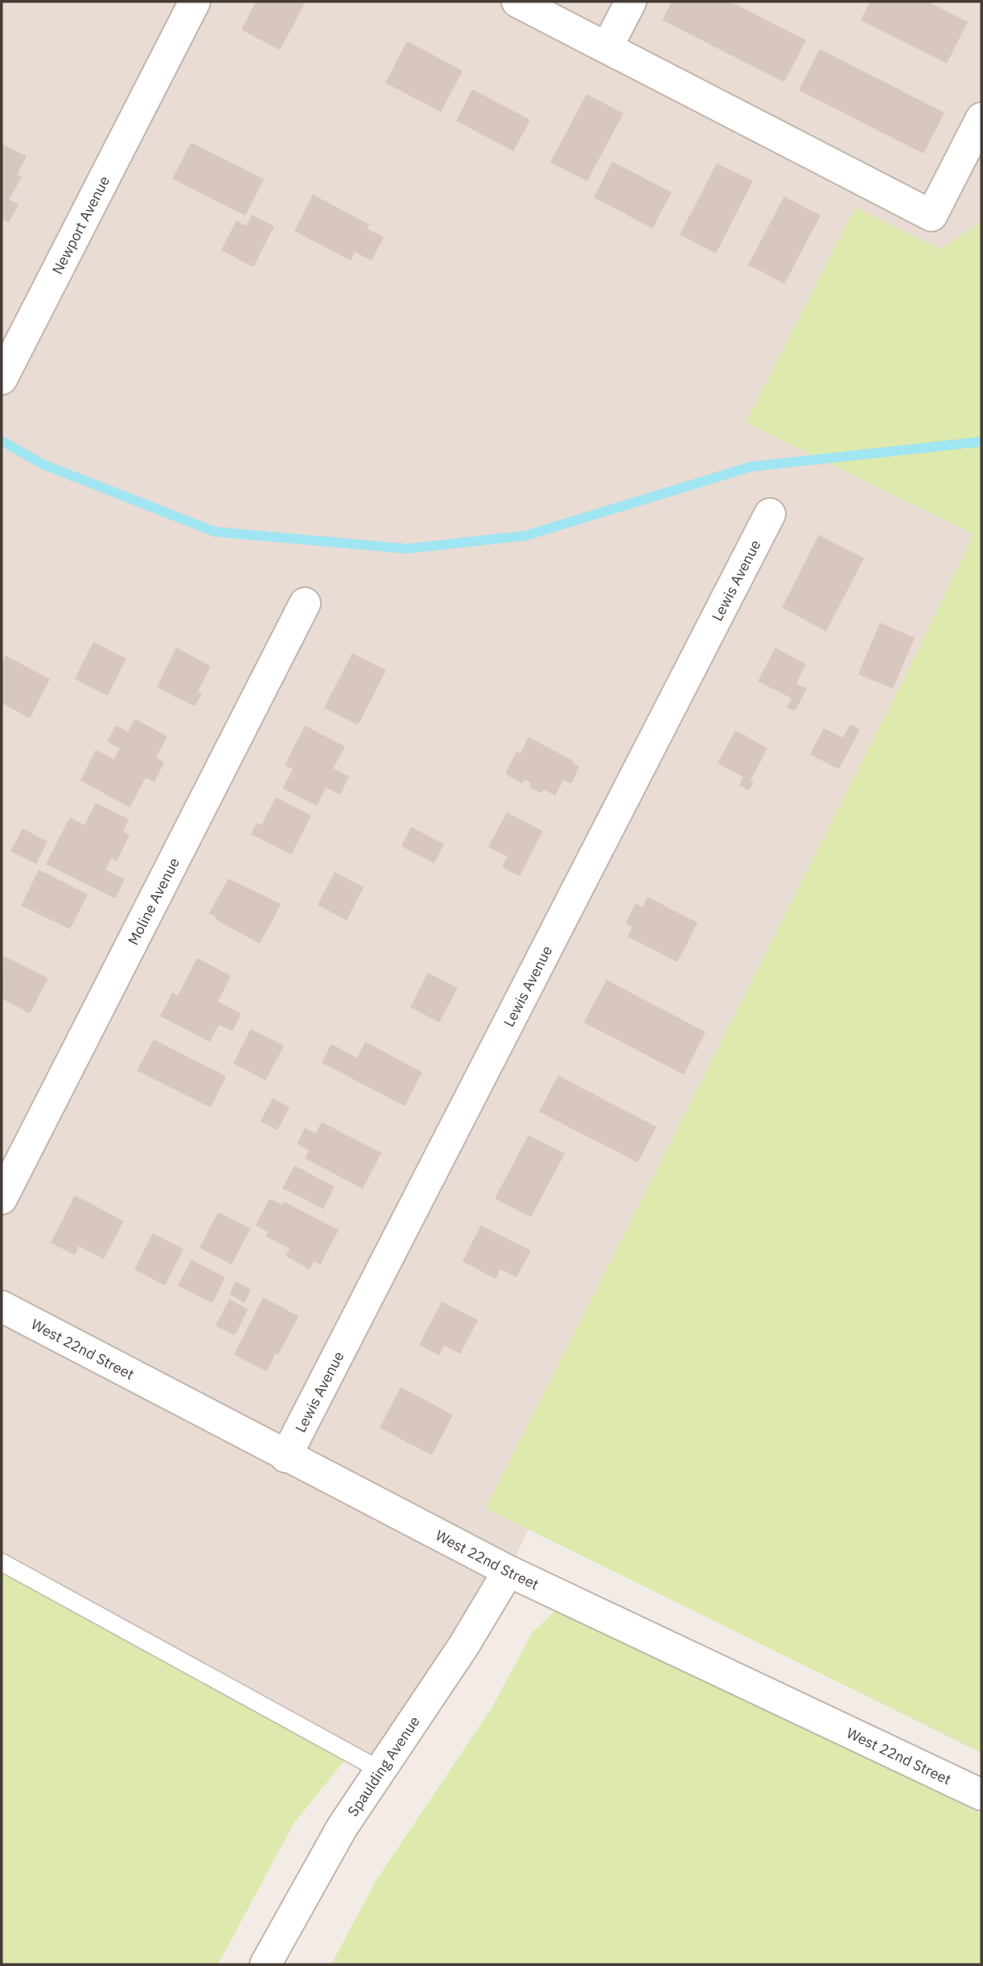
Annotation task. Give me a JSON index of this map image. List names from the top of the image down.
{
  "streets": {
    "street": [
      "Newport Avenue",
      "Lewis Avenue",
      "Moline Avenue",
      "West 22nd Street",
      "Spaulding Avenue"
    ]
  },
  "crossings": [
    ["Lewis Avenue", "West 22nd Street"],
    ["West 22nd Street", "Spaulding Avenue"]
  ]
}
